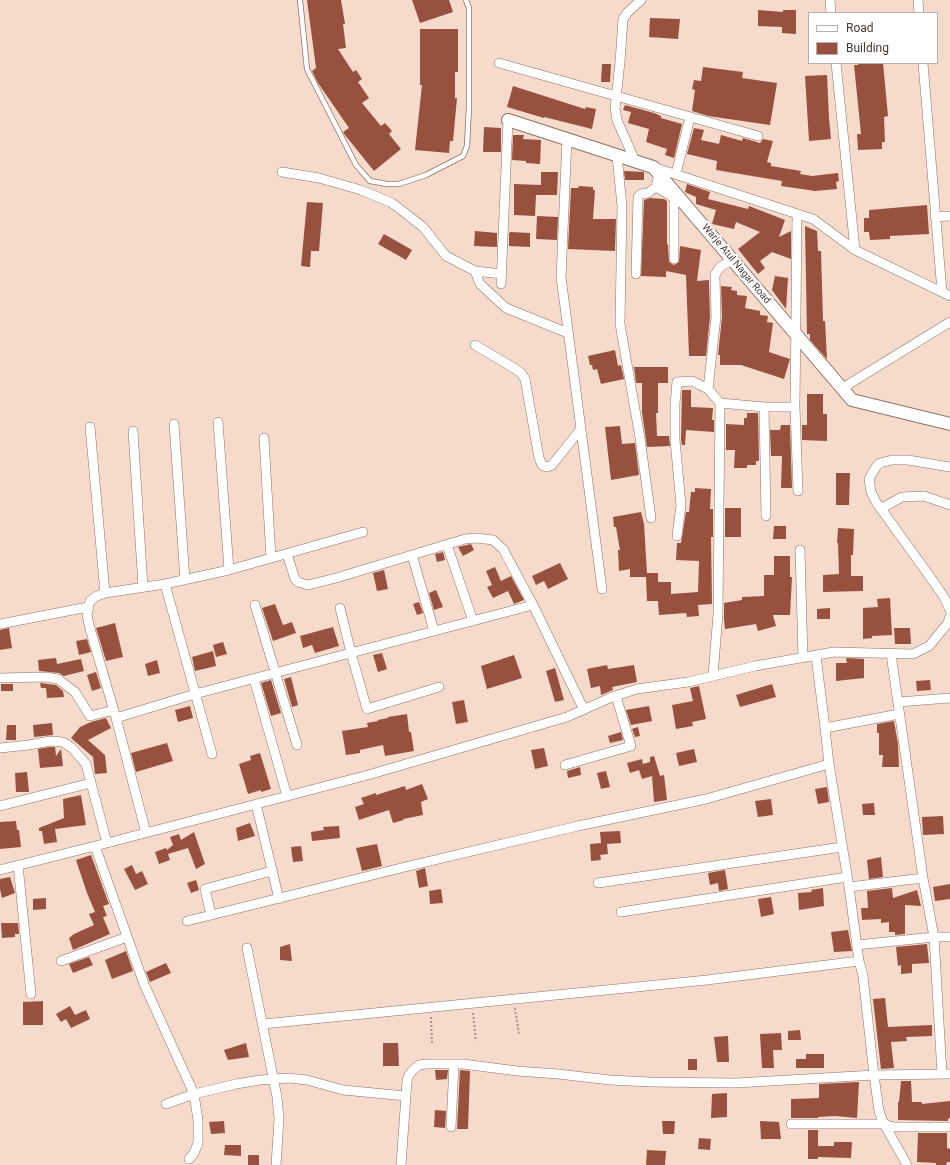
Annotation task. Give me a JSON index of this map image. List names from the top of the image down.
{
  "streets": {
    "street": ["Warje Atul Nagar Road"]
  },
  "legend": ["Road", "Building"]
}
